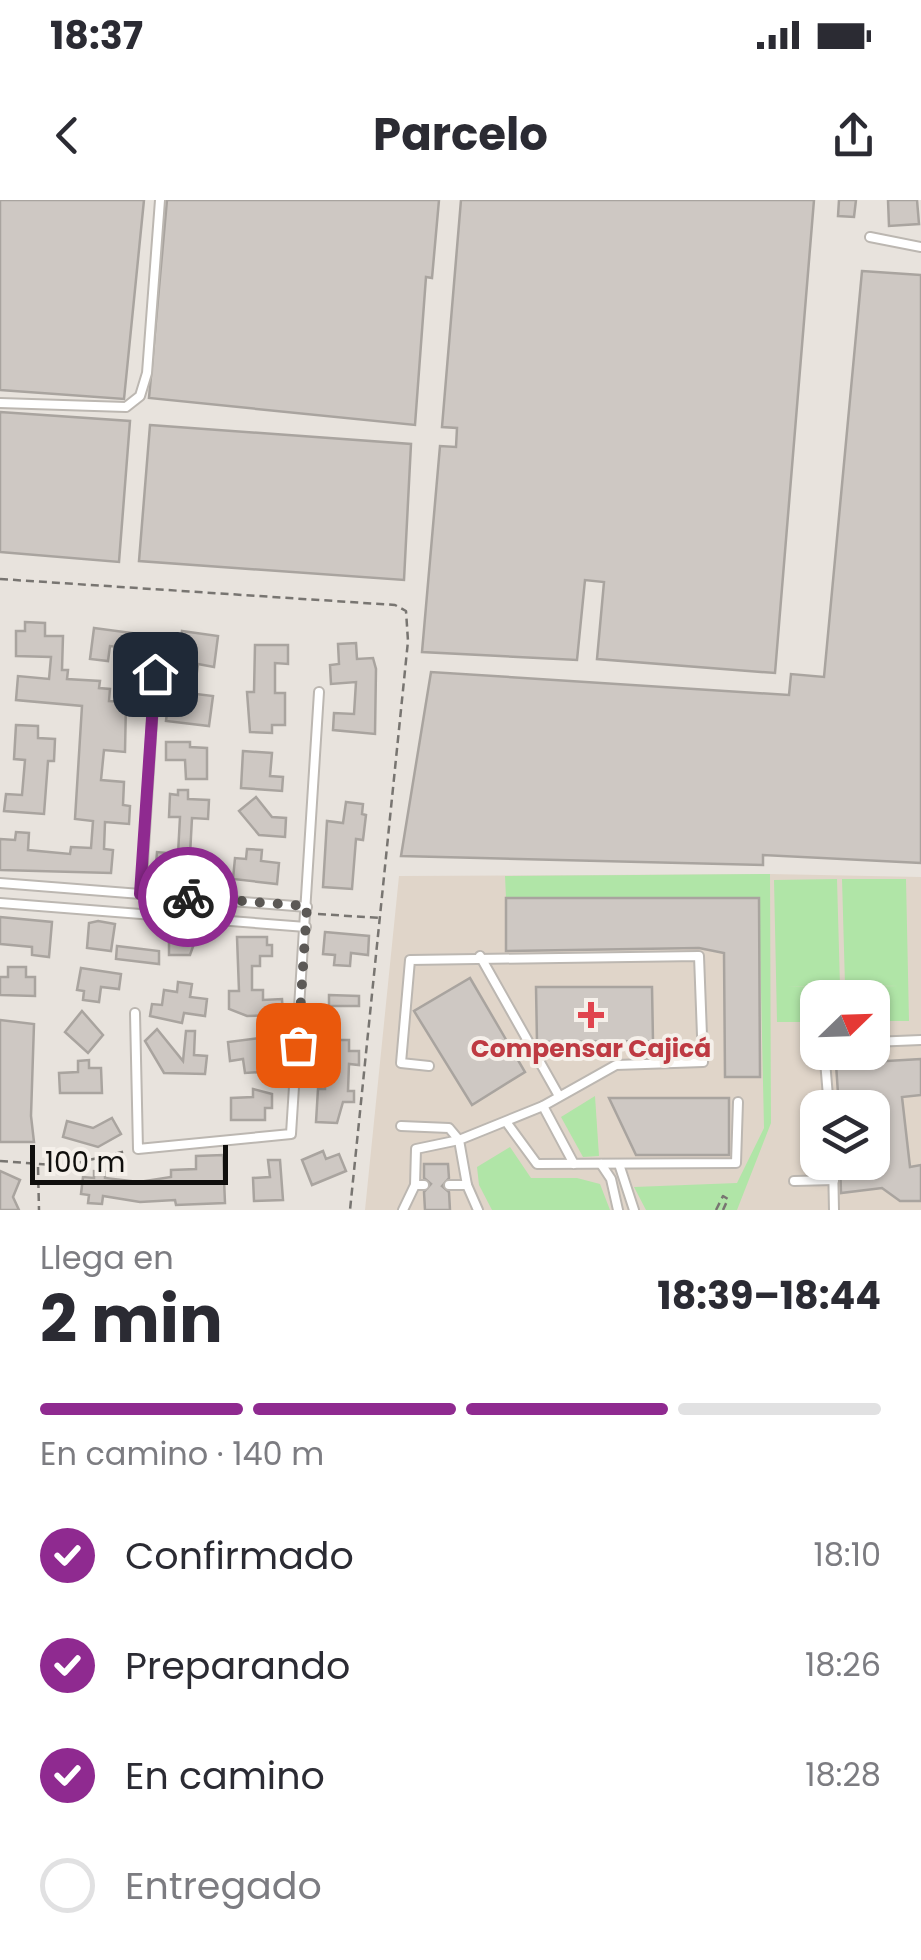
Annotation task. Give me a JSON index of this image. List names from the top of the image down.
{
  "places": {
    "health": ["Compensar Cajicá"]
  },
  "scale_bar": "100 m",
  "north": "top right",
  "page": {
    "status": "18:37",
    "header": "Parcelo",
    "scale": "100 m",
    "heading": ["2 min", "Llega en", "18:39–18:44"],
    "bar": "En camino · 140 m",
    "list": [
      ["Confirmado", "18:10"],
      ["Preparando", "18:26"],
      ["En camino", "18:28"],
      "Entregado"
    ]
  }
}
